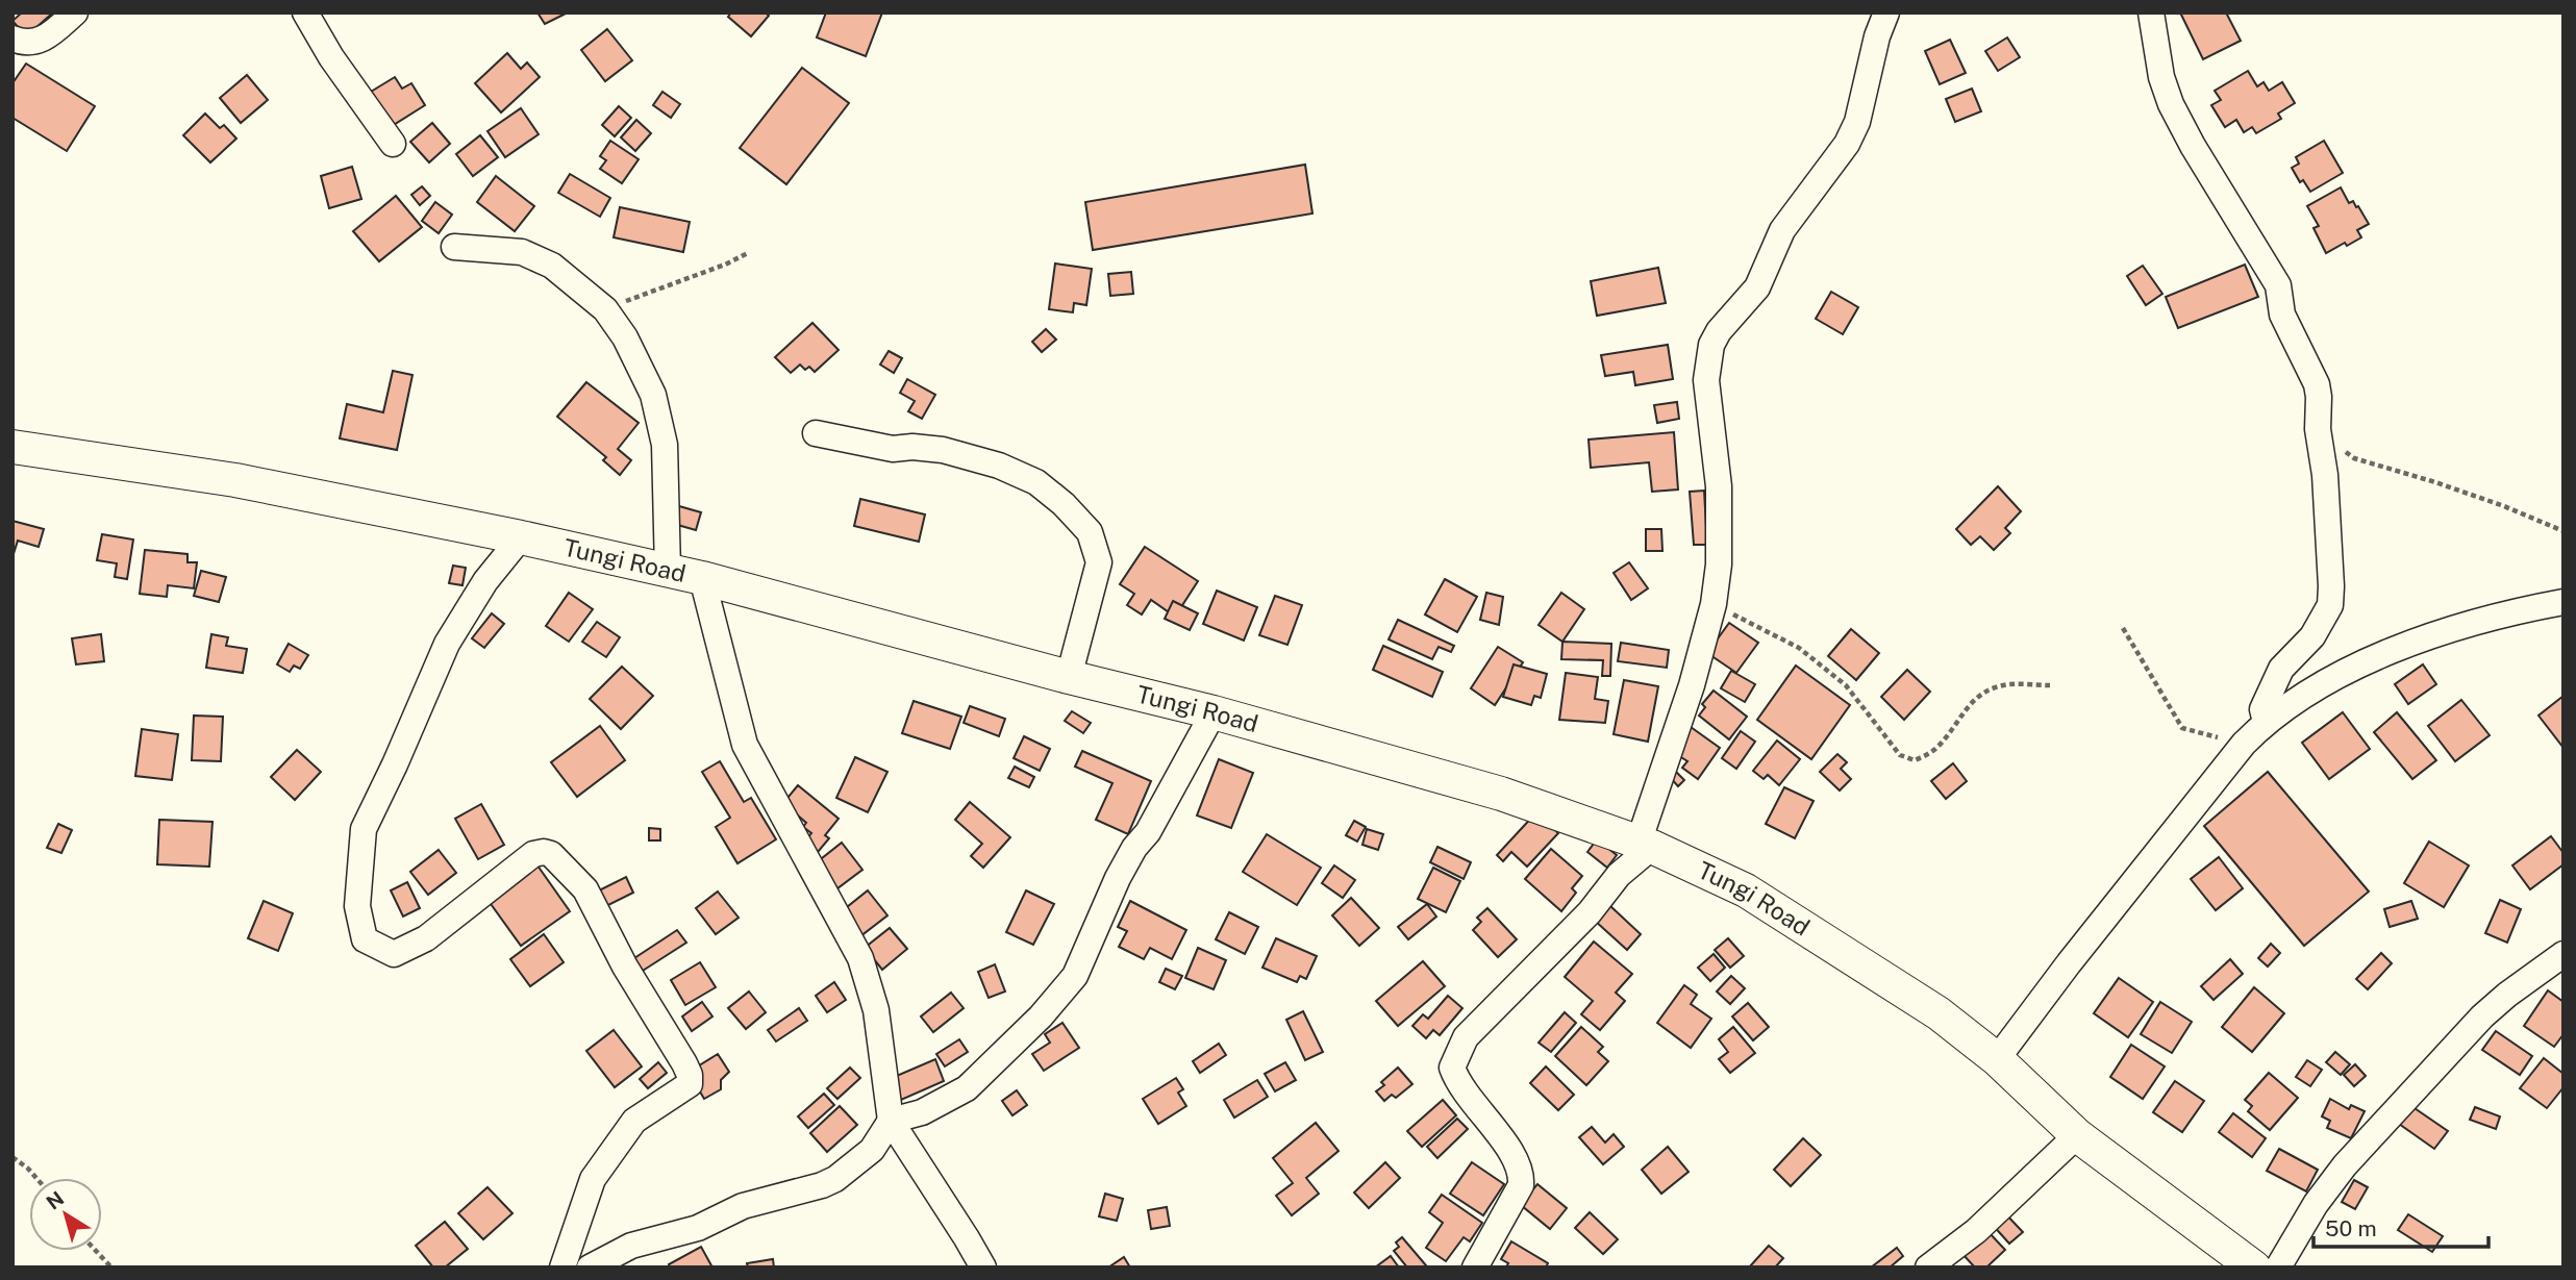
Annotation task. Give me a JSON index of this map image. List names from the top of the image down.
{
  "streets": {
    "main road": ["Tungi Road"]
  },
  "scale_bar": "50 m",
  "north": "top left"
}
